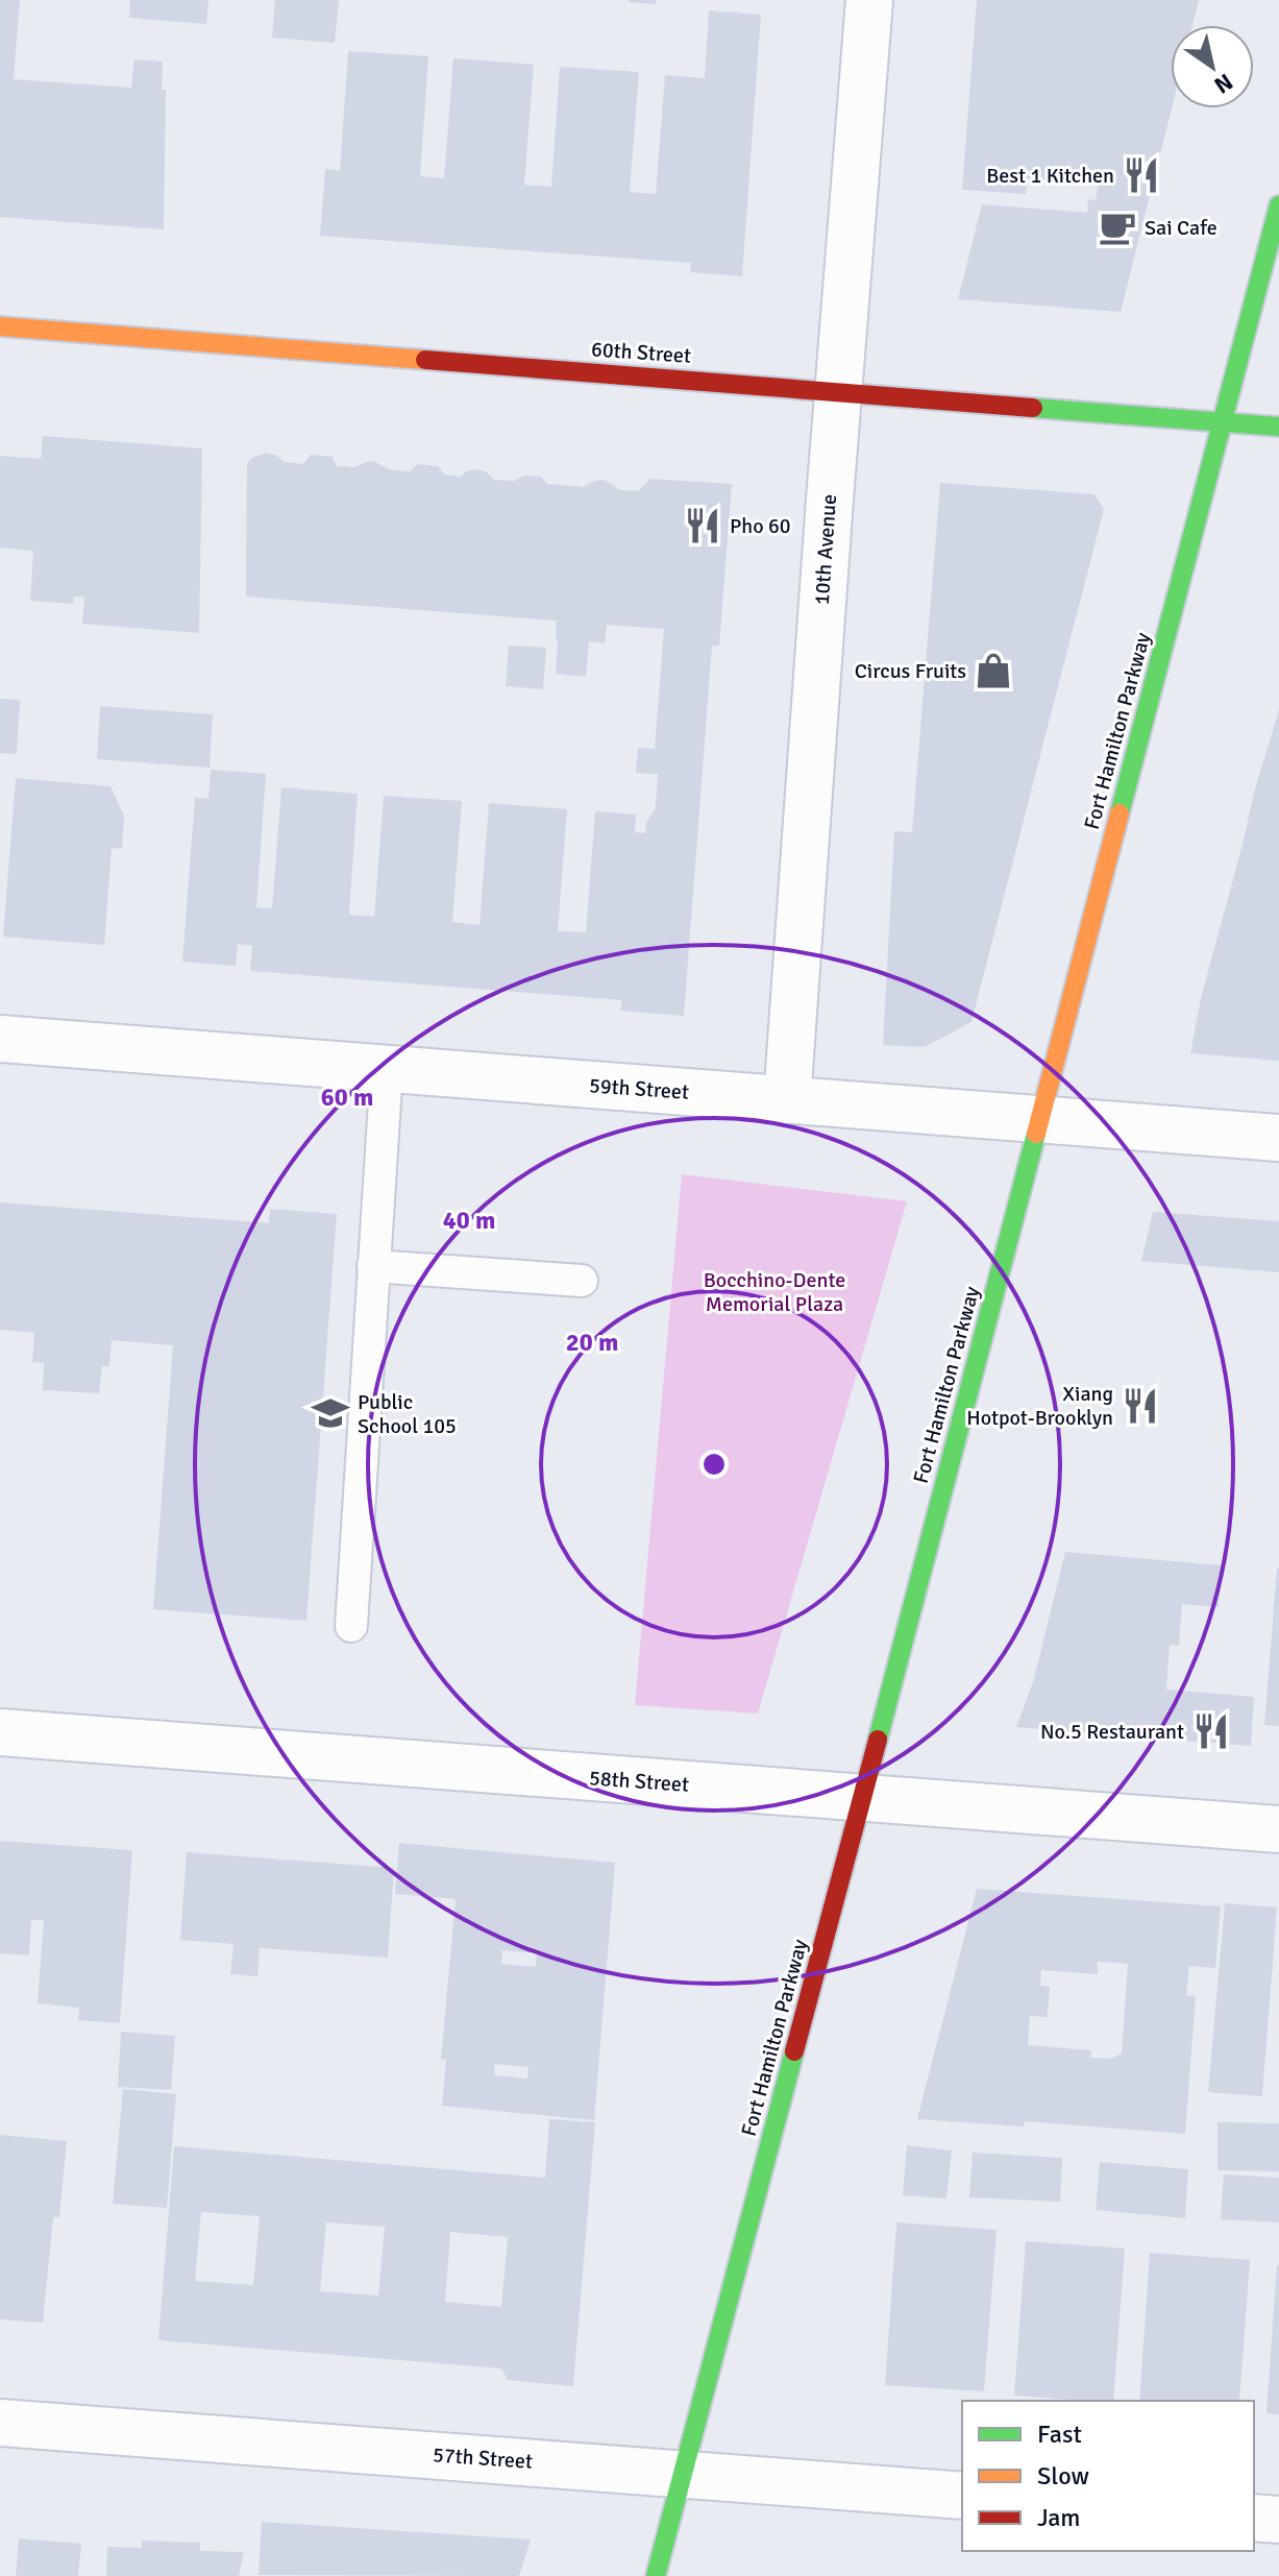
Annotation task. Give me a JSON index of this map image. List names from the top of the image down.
{
  "streets": {
    "main road": ["60th Street", "Fort Hamilton Parkway"],
    "street": [
      "10th Avenue",
      "59th Street",
      "58th Street",
      "57th Street"
    ]
  },
  "crossings": [
    ["60th Street", "10th Avenue"],
    ["60th Street", "Fort Hamilton Parkway"],
    ["10th Avenue", "59th Street"],
    ["Fort Hamilton Parkway", "59th Street"],
    ["Fort Hamilton Parkway", "58th Street"],
    ["Fort Hamilton Parkway", "57th Street"]
  ],
  "parks": ["Bocchino-Dente Memorial Plaza"],
  "places": {
    "restaurant": [
      "Best 1 Kitchen",
      "Pho 60",
      "Xiang Hotpot-Brooklyn",
      "No.5 Restaurant"
    ],
    "cafe": ["Sai Cafe"],
    "shop": ["Circus Fruits"],
    "school or university": ["Public School 105"]
  },
  "legend": ["Fast", "Slow", "Jam"],
  "north": "bottom right",
  "rings": ["60 m", "40 m", "20 m"]
}
